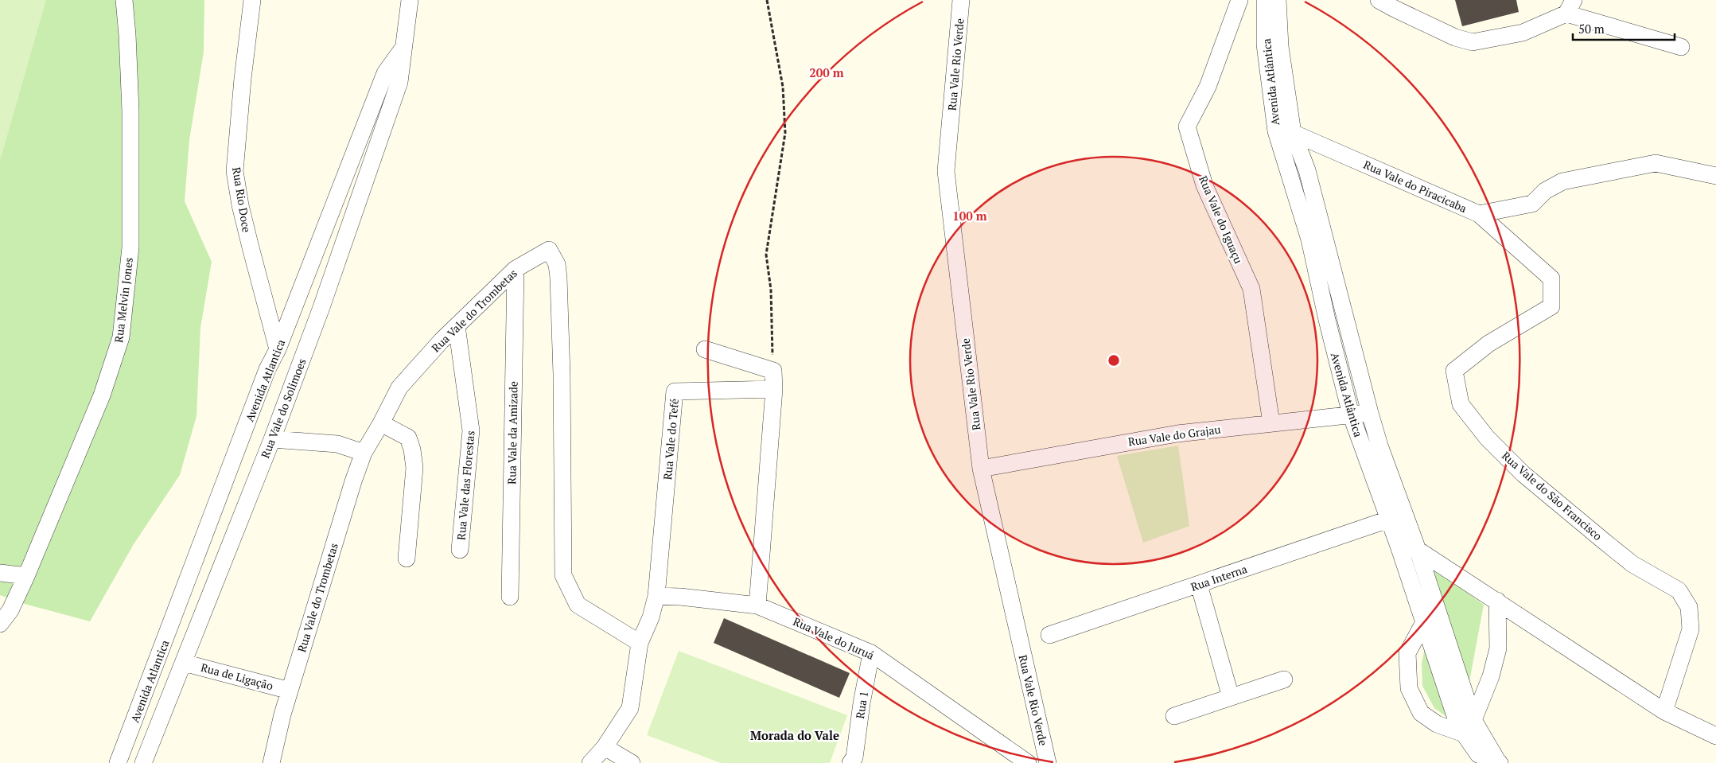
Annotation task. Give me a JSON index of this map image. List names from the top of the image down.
{
  "streets": {
    "street": [
      "Rua Vale Rio Verde",
      "Avenida Atlântica",
      "Rua Vale do Piracicaba",
      "Rua Rio Doce",
      "Rua Vale do Iguaçu",
      "Rua Melvin Jones",
      "Rua Vale do Trombetas",
      "Avenida Atlantica",
      "Rua Vale do Solimoes",
      "Rua Vale da Amizade",
      "Rua Vale do Grajau",
      "Rua Vale do Tefé",
      "Rua Vale das Florestas",
      "Rua Vale do São Francisco",
      "Rua Interna",
      "Rua Vale do Juruá",
      "Rua de Ligação",
      "Rua 1"
    ]
  },
  "crossings": [
    ["Rua Vale Rio Verde", "Rua Vale do Grajau"],
    ["Avenida Atlântica", "Rua Vale do Piracicaba"],
    ["Avenida Atlântica", "Rua Vale do Grajau"],
    ["Avenida Atlântica", "Rua Interna"],
    ["Rua Vale do Piracicaba", "Rua Vale do São Francisco"],
    ["Rua Rio Doce", "Avenida Atlantica"],
    ["Rua Vale do Iguaçu", "Rua Vale do Grajau"],
    ["Rua Vale do Trombetas", "Rua Vale da Amizade"],
    ["Rua Vale do Trombetas", "Rua Vale do Tefé"],
    ["Rua Vale do Trombetas", "Rua Vale das Florestas"],
    ["Rua Vale do Trombetas", "Rua de Ligação"],
    ["Avenida Atlantica", "Rua Vale do Solimoes"],
    ["Rua Vale do Solimoes", "Rua de Ligação"],
    ["Rua Vale do Tefé", "Rua Vale do Juruá"],
    ["Rua Vale do Juruá", "Rua 1"]
  ],
  "districts": ["Morada do Vale"],
  "scale_bar": "50 m",
  "rings": ["200 m", "100 m"]
}
